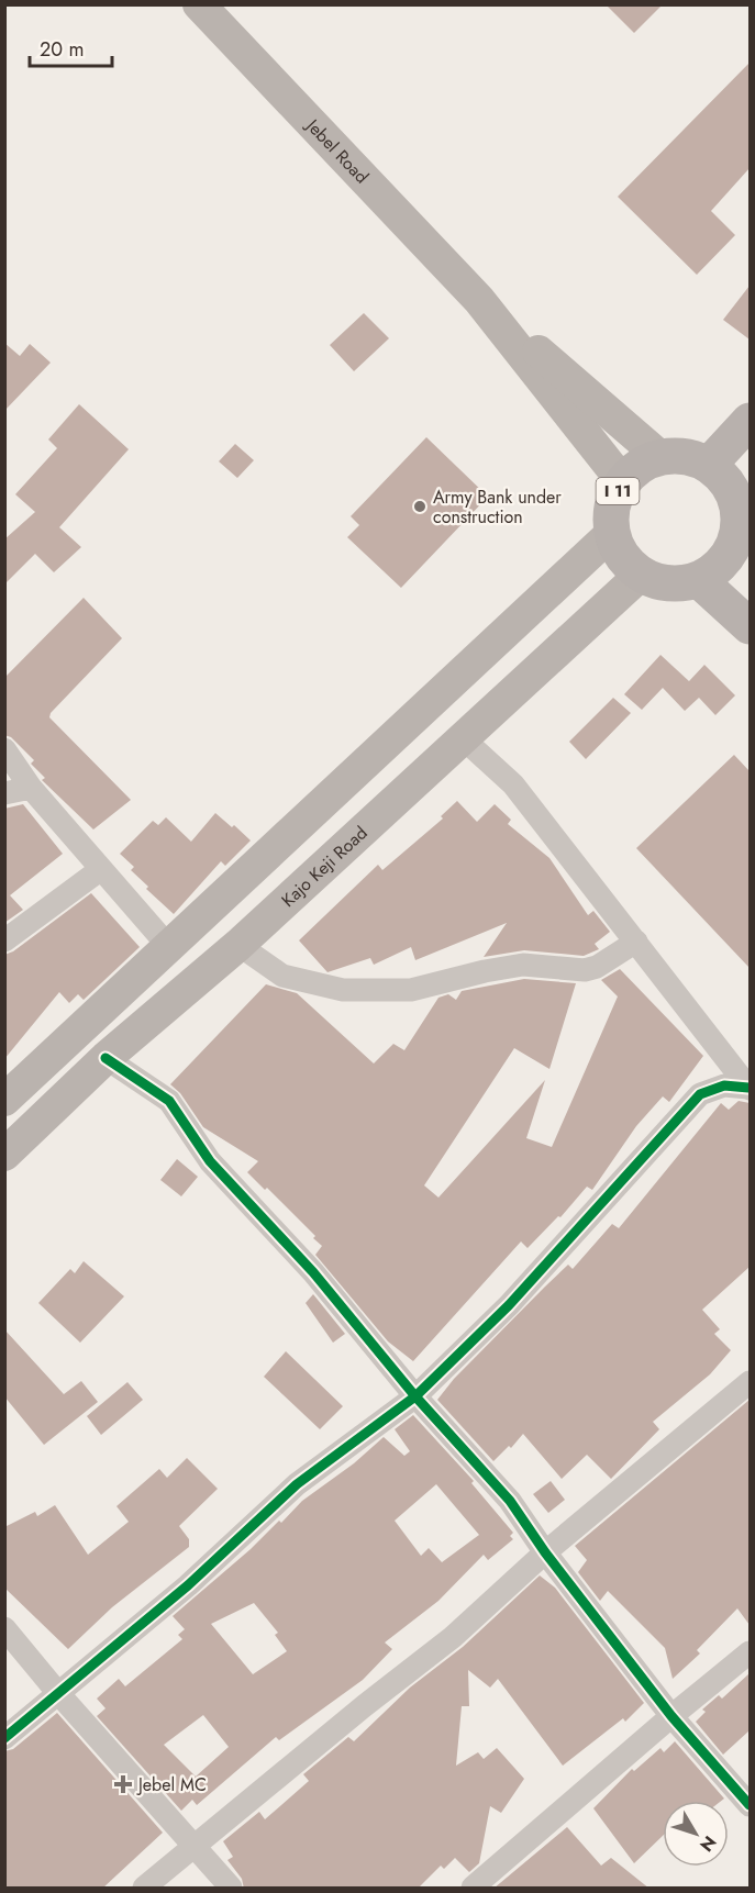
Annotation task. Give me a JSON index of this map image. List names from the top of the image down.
{
  "streets": {
    "main road": ["Jebel Road", "I 11", "Kajo Keji Road"]
  },
  "crossings": [
    ["Jebel Road", "I 11"],
    ["Jebel Road", "Kajo Keji Road"],
    ["I 11", "Kajo Keji Road"]
  ],
  "places": {
    "other": ["Army Bank under construction"],
    "health": ["Jebel MC"]
  },
  "scale_bar": "20 m",
  "north": "bottom right"
}
